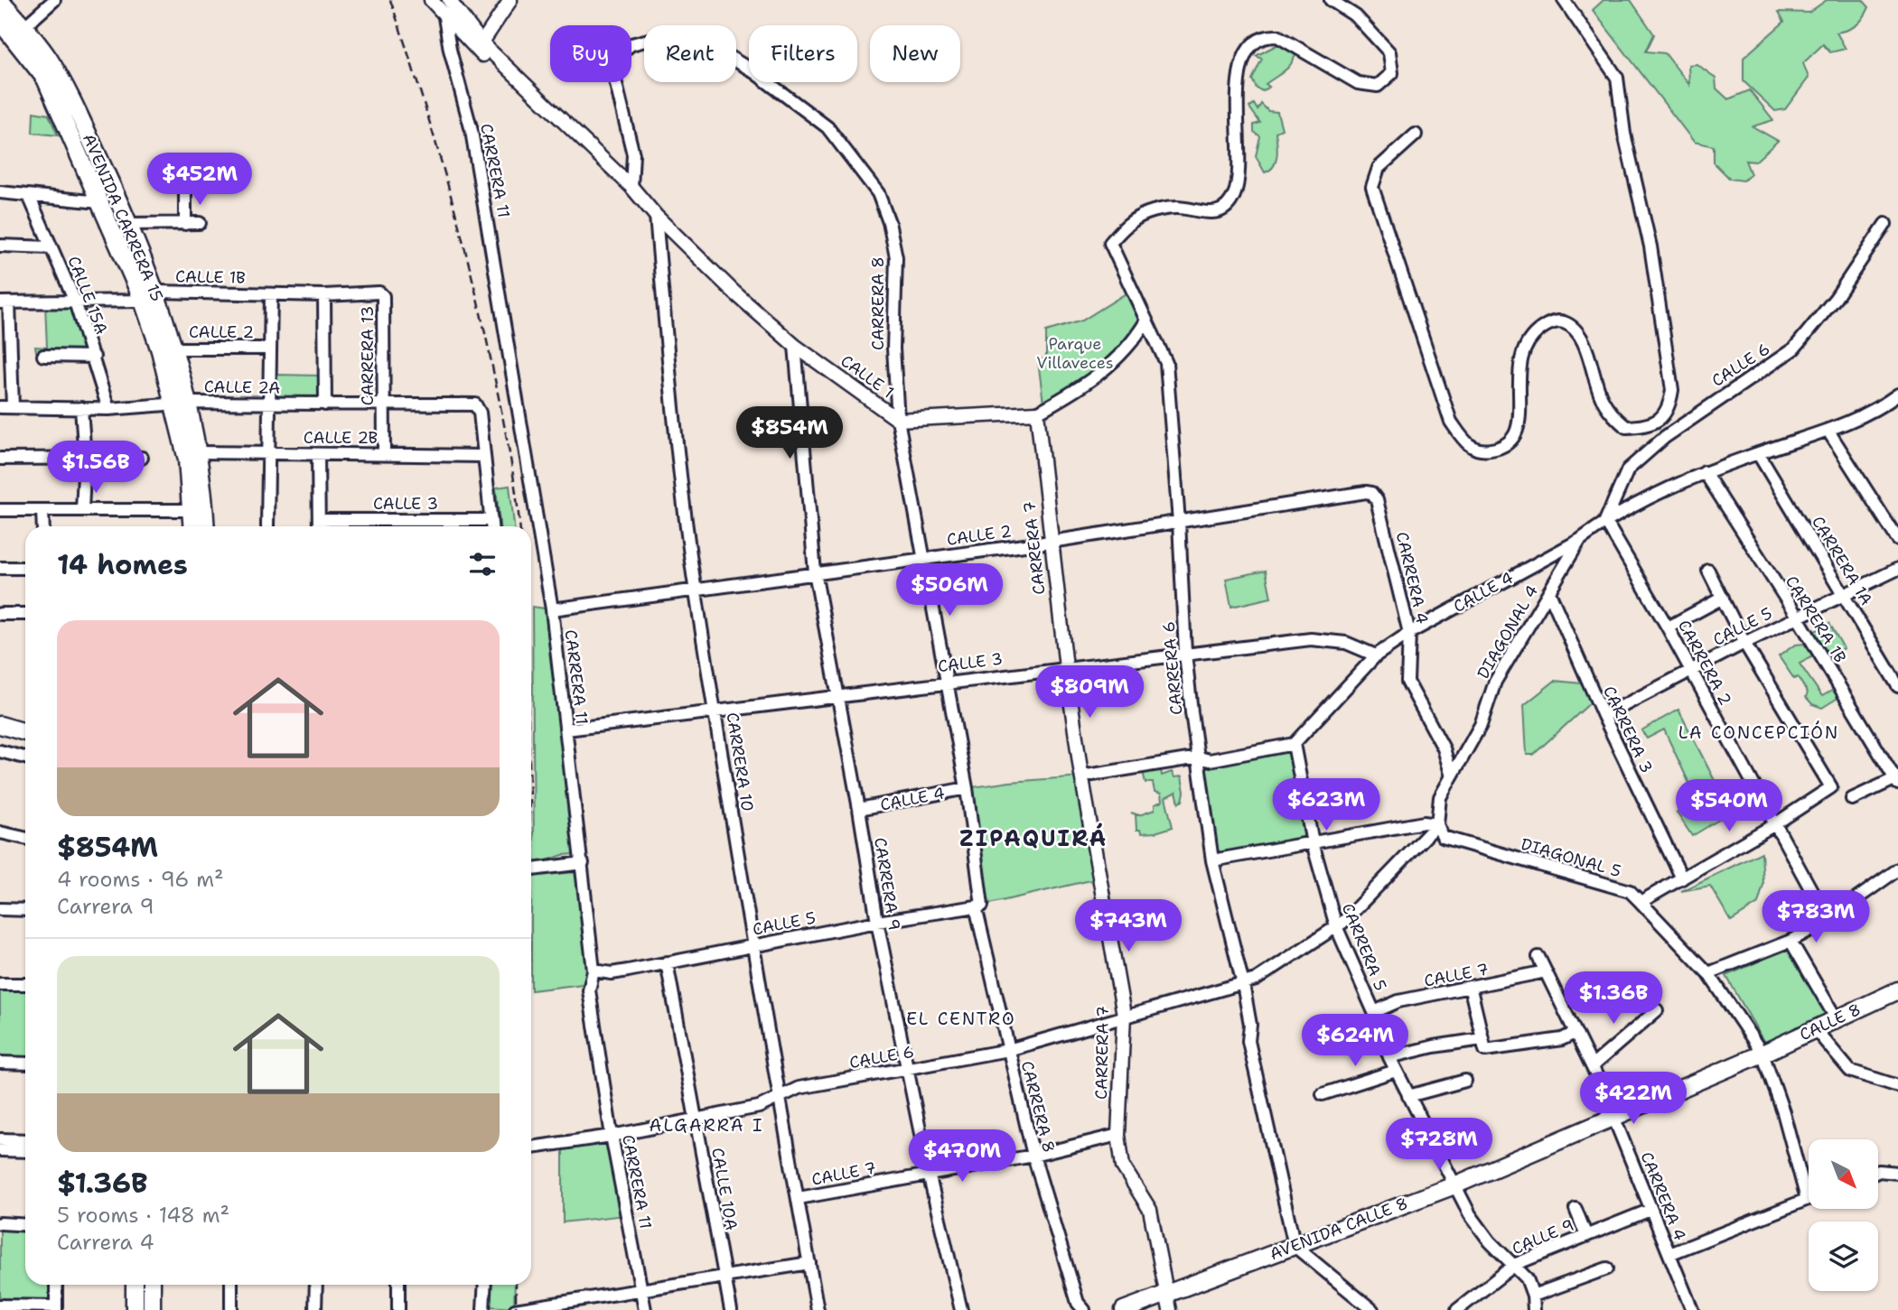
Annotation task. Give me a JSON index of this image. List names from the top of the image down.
{
  "streets": {
    "main road": ["AVENIDA CARRERA 15", "CALLE 8", "AVENIDA CALLE 8"],
    "street": [
      "CARRERA 11",
      "CALLE 1B",
      "CALLE 15A",
      "CARRERA 8",
      "CALLE 2",
      "CARRERA 13",
      "CALLE 6",
      "CALLE 1",
      "CALLE 2A",
      "CALLE 2B",
      "CALLE 3",
      "CARRERA 7",
      "CARRERA 1A",
      "CARRERA 4",
      "CALLE 4",
      "CARRERA 1B",
      "CALLE 5",
      "DIAGONAL 4",
      "CARRERA 2",
      "CARRERA 6",
      "CARRERA 3",
      "CARRERA 10",
      "DIAGONAL 5",
      "CARRERA 9",
      "CARRERA 5",
      "CALLE 7",
      "CALLE 10A",
      "CALLE 9"
    ]
  },
  "crossings": [
    ["CARRERA 11", "CALLE 2"],
    ["CARRERA 11", "CALLE 6"],
    ["CARRERA 11", "CALLE 1"],
    ["CARRERA 11", "CALLE 3"],
    ["CARRERA 11", "CALLE 5"],
    ["AVENIDA CARRERA 15", "CALLE 1B"],
    ["AVENIDA CARRERA 15", "CALLE 2"],
    ["AVENIDA CARRERA 15", "CALLE 2A"],
    ["AVENIDA CARRERA 15", "CALLE 2B"],
    ["CALLE 1B", "CARRERA 13"],
    ["CALLE 15A", "CALLE 2A"],
    ["CARRERA 8", "CALLE 2"],
    ["CARRERA 8", "CALLE 6"],
    ["CARRERA 8", "CALLE 1"],
    ["CARRERA 8", "CALLE 3"],
    ["CARRERA 8", "CALLE 4"],
    ["CARRERA 8", "CALLE 5"],
    ["CARRERA 8", "CALLE 7"],
    ["CALLE 2", "CARRERA 7"],
    ["CALLE 2", "CARRERA 4"],
    ["CALLE 2", "CARRERA 6"],
    ["CALLE 2", "CARRERA 10"],
    ["CALLE 2", "CARRERA 9"],
    ["CARRERA 13", "CALLE 2A"],
    ["CARRERA 13", "CALLE 2B"],
    ["CALLE 6", "CARRERA 7"],
    ["CALLE 6", "CALLE 4"],
    ["CALLE 6", "CARRERA 2"],
    ["CALLE 6", "CARRERA 6"],
    ["CALLE 6", "CARRERA 10"],
    ["CALLE 6", "DIAGONAL 5"],
    ["CALLE 6", "CARRERA 9"],
    ["CALLE 6", "CARRERA 5"],
    ["CALLE 6", "CALLE 10A"],
    ["CALLE 1", "CARRERA 7"],
    ["CALLE 1", "CARRERA 6"],
    ["CALLE 1", "CARRERA 10"],
    ["CALLE 1", "CARRERA 9"],
    ["CALLE 2A", "CALLE 2B"],
    ["CALLE 3", "CARRERA 7"],
    ["CALLE 3", "CALLE 4"],
    ["CALLE 3", "CARRERA 6"],
    ["CALLE 3", "CARRERA 10"],
    ["CALLE 3", "CARRERA 9"],
    ["CARRERA 7", "CALLE 7"],
    ["CARRERA 7", "AVENIDA CALLE 8"],
    ["CARRERA 1A", "CALLE 4"],
    ["CARRERA 1A", "CALLE 5"],
    ["CARRERA 4", "CALLE 4"],
    ["CARRERA 4", "DIAGONAL 4"],
    ["CARRERA 4", "CALLE 7"],
    ["CARRERA 4", "AVENIDA CALLE 8"],
    ["CARRERA 4", "CALLE 9"],
    ["CALLE 4", "CARRERA 1B"],
    ["CALLE 4", "DIAGONAL 4"],
    ["CALLE 4", "CARRERA 2"],
    ["CALLE 4", "CARRERA 9"],
    ["CALLE 4", "CARRERA 5"],
    ["CARRERA 1B", "CALLE 5"],
    ["CALLE 5", "CARRERA 2"],
    ["CALLE 5", "CARRERA 3"],
    ["CALLE 5", "CARRERA 10"],
    ["CALLE 5", "CARRERA 9"],
    ["CALLE 5", "CALLE 10A"],
    ["DIAGONAL 4", "CARRERA 3"],
    ["CARRERA 10", "CALLE 7"],
    ["CARRERA 9", "CALLE 7"],
    ["CARRERA 5", "CALLE 7"],
    ["CARRERA 5", "AVENIDA CALLE 8"],
    ["CARRERA 5", "CALLE 9"],
    ["CALLE 8", "AVENIDA CALLE 8"]
  ],
  "districts": [
    "LA CONCEPCIÓN",
    "ZIPAQUIRÁ",
    "EL CENTRO",
    "ALGARRA I"
  ],
  "parks": ["Parque Villaveces"],
  "north": "bottom right",
  "page": {
    "chip": [
      "Buy",
      "Rent",
      "Filters",
      "New"
    ],
    "price": [
      "$452M",
      "$854M",
      "$1.56B",
      "$506M",
      "$809M",
      "$623M",
      "$540M",
      "$783M",
      "$743M",
      "$1.36B",
      "$624M",
      "$422M",
      "$728M",
      "$470M"
    ],
    "heading": "14 homes",
    "list": [
      {
        "name": "$854M",
        "note": "4 rooms · 96 m² · Carrera 9"
      },
      {
        "name": "$1.36B",
        "note": "5 rooms · 148 m² · Carrera 4"
      }
    ]
  }
}
